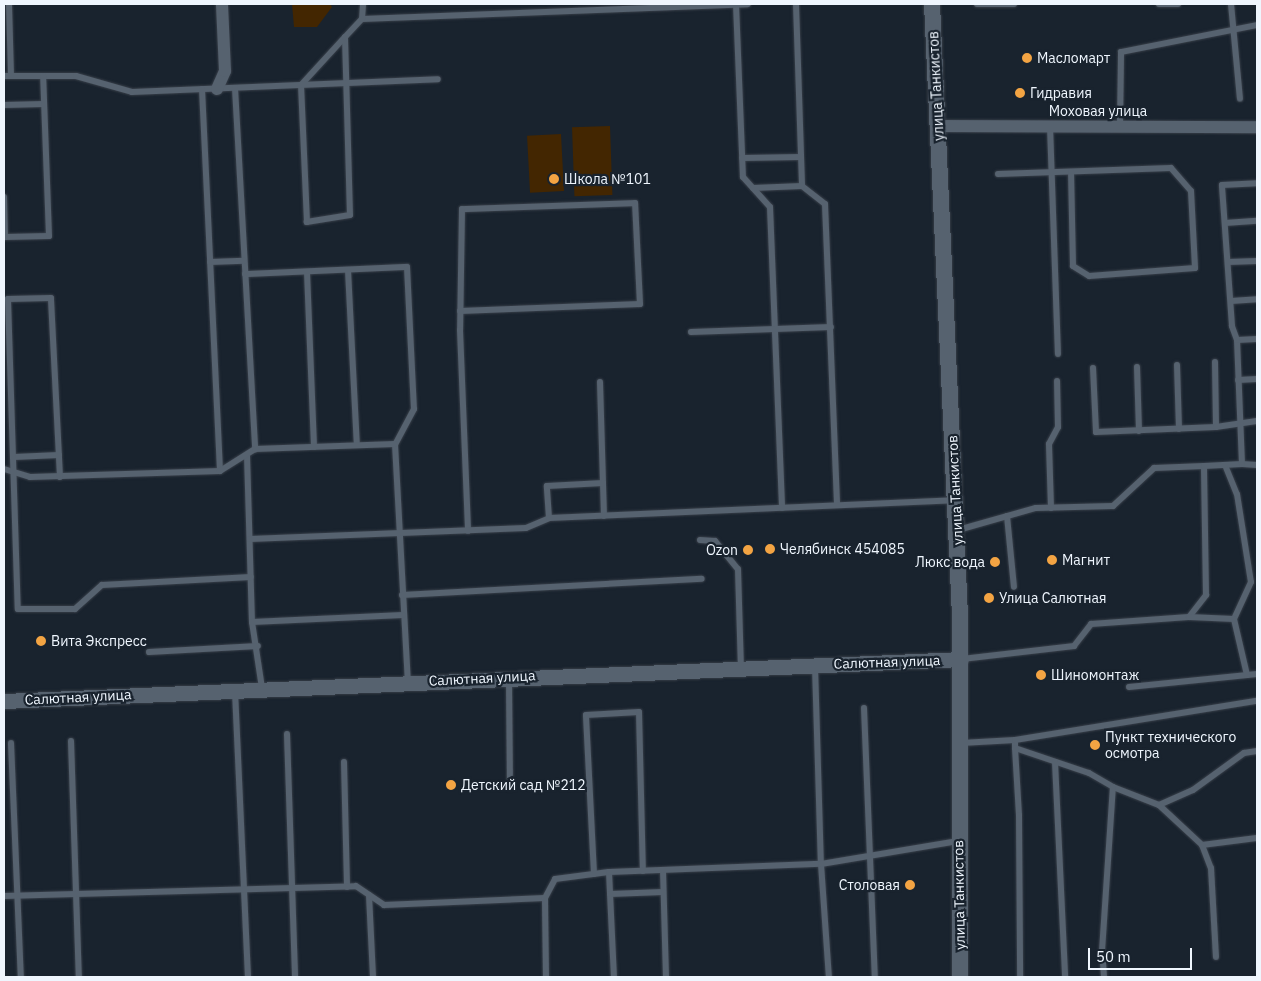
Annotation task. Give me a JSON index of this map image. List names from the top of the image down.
{
  "streets": {
    "main road": ["улица Танкистов"],
    "street": ["Моховая улица", "Салютная улица"]
  },
  "crossings": [
    ["улица Танкистов", "Моховая улица"],
    ["улица Танкистов", "Салютная улица"]
  ],
  "places": [
    "Масломарт",
    "Гидравия",
    "Школа №101",
    "Челябинск 454085",
    "Ozon",
    "Магнит",
    "Люкс вода",
    "Улица Салютная",
    "Вита Экспресс",
    "Шиномонтаж",
    "Пункт технического осмотра",
    "Детский сад №212",
    "Столовая"
  ],
  "scale_bar": "50 m"
}
